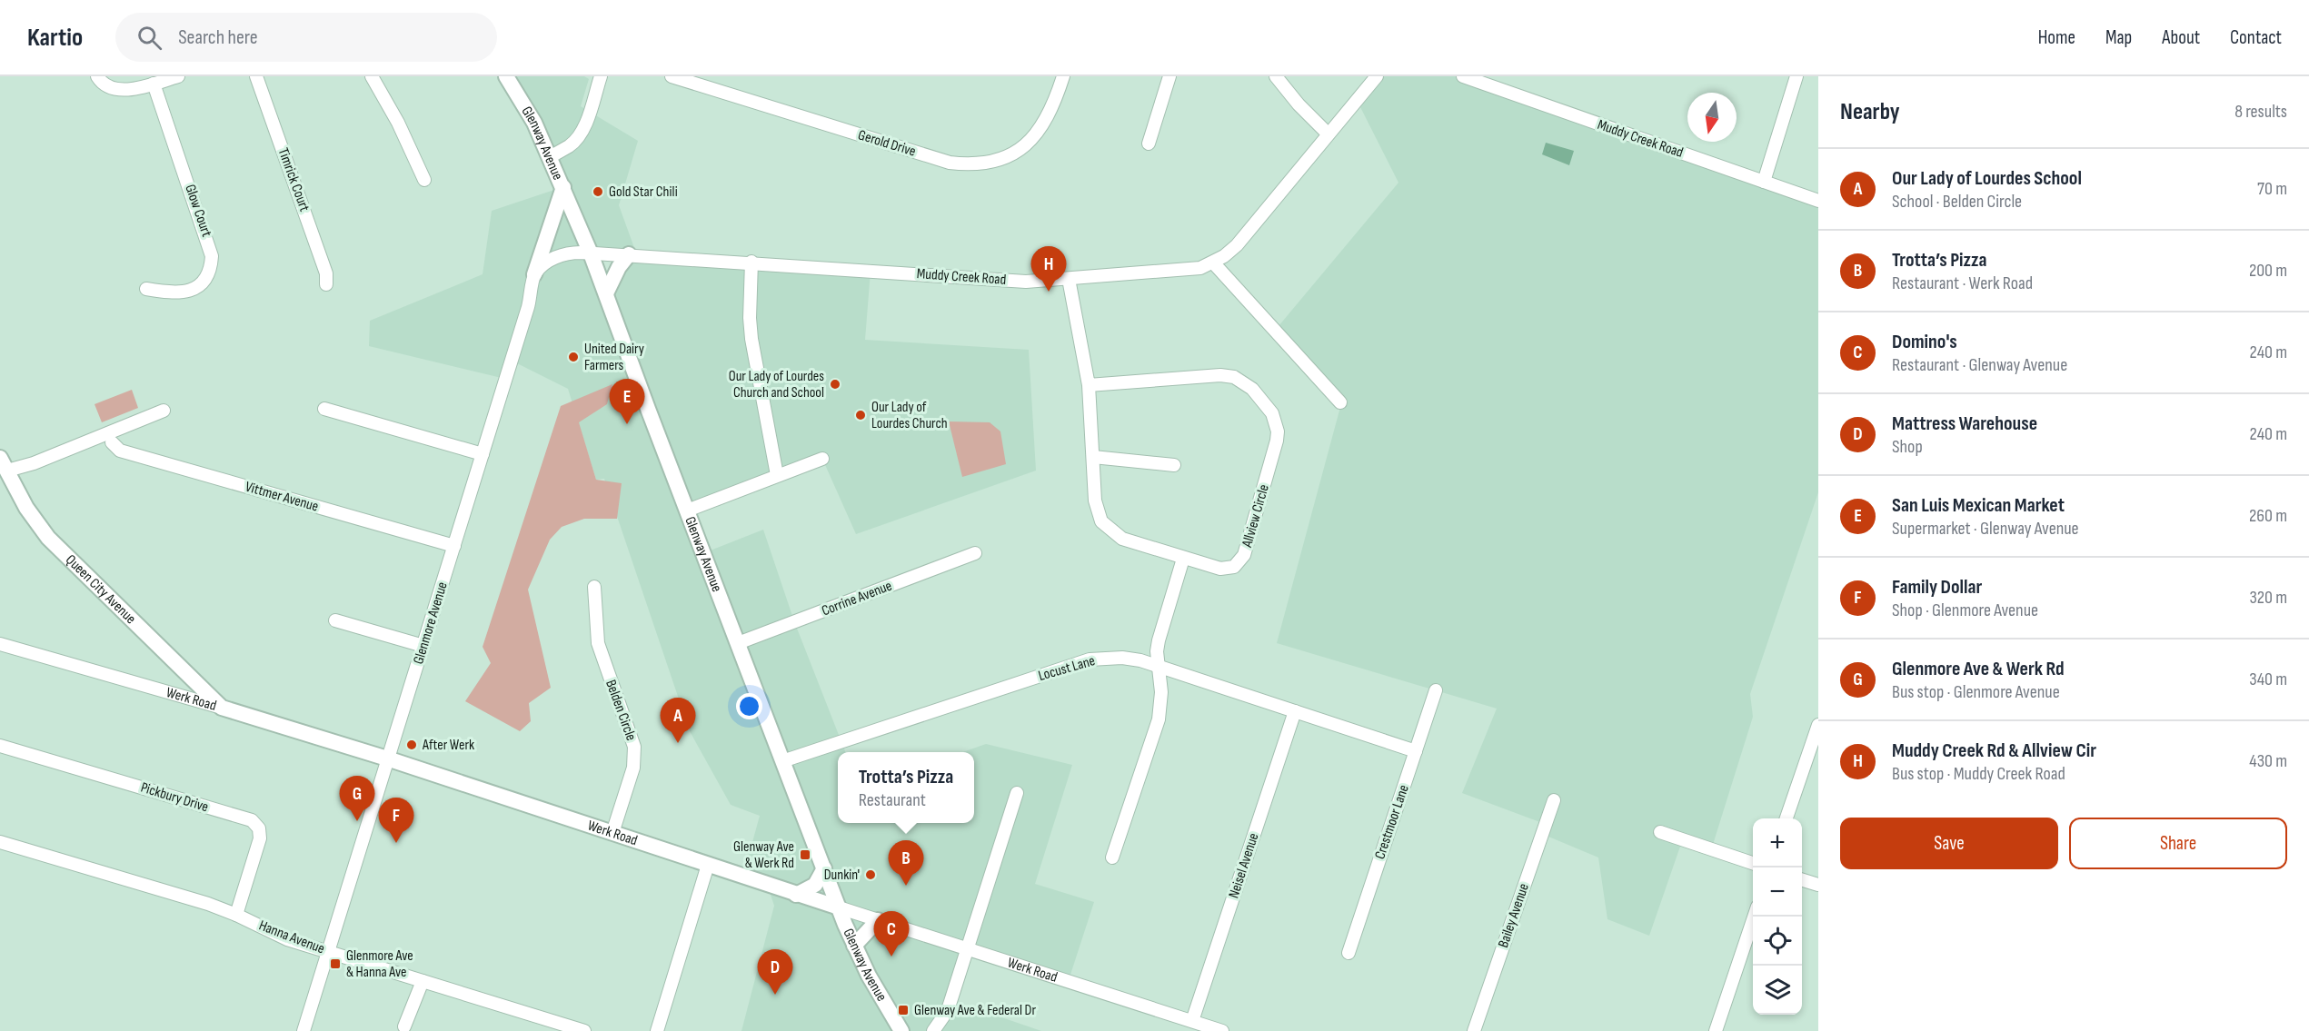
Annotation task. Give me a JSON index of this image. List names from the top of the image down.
{
  "streets": {
    "main road": ["Glenway Avenue", "Queen City Avenue", "Werk Road"],
    "street": [
      "Muddy Creek Road",
      "Gerold Drive",
      "Timrick Court",
      "Glow Court",
      "Vittmer Avenue",
      "Allview Circle",
      "Corrine Avenue",
      "Glenmore Avenue",
      "Locust Lane",
      "Belden Circle",
      "Pickbury Drive",
      "Crestmoor Lane",
      "Neisel Avenue",
      "Bailey Avenue",
      "Hanna Avenue"
    ]
  },
  "crossings": [
    ["Muddy Creek Road", "Glenway Avenue"],
    ["Muddy Creek Road", "Allview Circle"],
    ["Glenway Avenue", "Corrine Avenue"],
    ["Glenway Avenue", "Locust Lane"],
    ["Glenway Avenue", "Werk Road"],
    ["Vittmer Avenue", "Glenmore Avenue"],
    ["Queen City Avenue", "Werk Road"],
    ["Glenmore Avenue", "Werk Road"],
    ["Glenmore Avenue", "Hanna Avenue"],
    ["Locust Lane", "Crestmoor Lane"],
    ["Locust Lane", "Neisel Avenue"],
    ["Werk Road", "Belden Circle"],
    ["Werk Road", "Neisel Avenue"],
    ["Pickbury Drive", "Hanna Avenue"]
  ],
  "places": {
    "other": [
      "Gold Star Chili",
      "United Dairy Farmers",
      "Our Lady of Lourdes Church and School",
      "Our Lady of Lourdes Church",
      "After Werk",
      "Dunkin'"
    ],
    "transit": ["Glenway Ave & Werk Rd", "Glenmore Ave & Hanna Ave", "Glenway Ave & Federal Dr"]
  },
  "north": "bottom",
  "page": {
    "header": "Kartio",
    "search": "Search here",
    "nav": [
      "Home",
      "Map",
      "About",
      "Contact"
    ],
    "heading": ["Nearby", "8 results"],
    "list": [
      {
        "mark": "A",
        "name": "Our Lady of Lourdes School",
        "note": "School · Belden Circle",
        "value": "70 m"
      },
      {
        "mark": "B",
        "name": "Trotta’s Pizza",
        "note": "Restaurant · Werk Road",
        "value": "200 m"
      },
      {
        "mark": "C",
        "name": "Domino's",
        "note": "Restaurant · Glenway Avenue",
        "value": "240 m"
      },
      {
        "mark": "D",
        "name": "Mattress Warehouse",
        "note": "Shop",
        "value": "240 m"
      },
      {
        "mark": "E",
        "name": "San Luis Mexican Market",
        "note": "Supermarket · Glenway Avenue",
        "value": "260 m"
      },
      {
        "mark": "F",
        "name": "Family Dollar",
        "note": "Shop · Glenmore Avenue",
        "value": "320 m"
      },
      {
        "mark": "G",
        "name": "Glenmore Ave & Werk Rd",
        "note": "Bus stop · Glenmore Avenue",
        "value": "340 m"
      },
      {
        "mark": "H",
        "name": "Muddy Creek Rd & Allview Cir",
        "note": "Bus stop · Muddy Creek Road",
        "value": "430 m"
      }
    ],
    "pins": [
      "H",
      "E",
      "A",
      "G",
      "F",
      "B",
      "C",
      "D"
    ],
    "popup": ["Trotta’s Pizza", "Restaurant"],
    "buttons": ["Save", "Share"],
    "map_buttons": ["+", "−"]
  }
}
